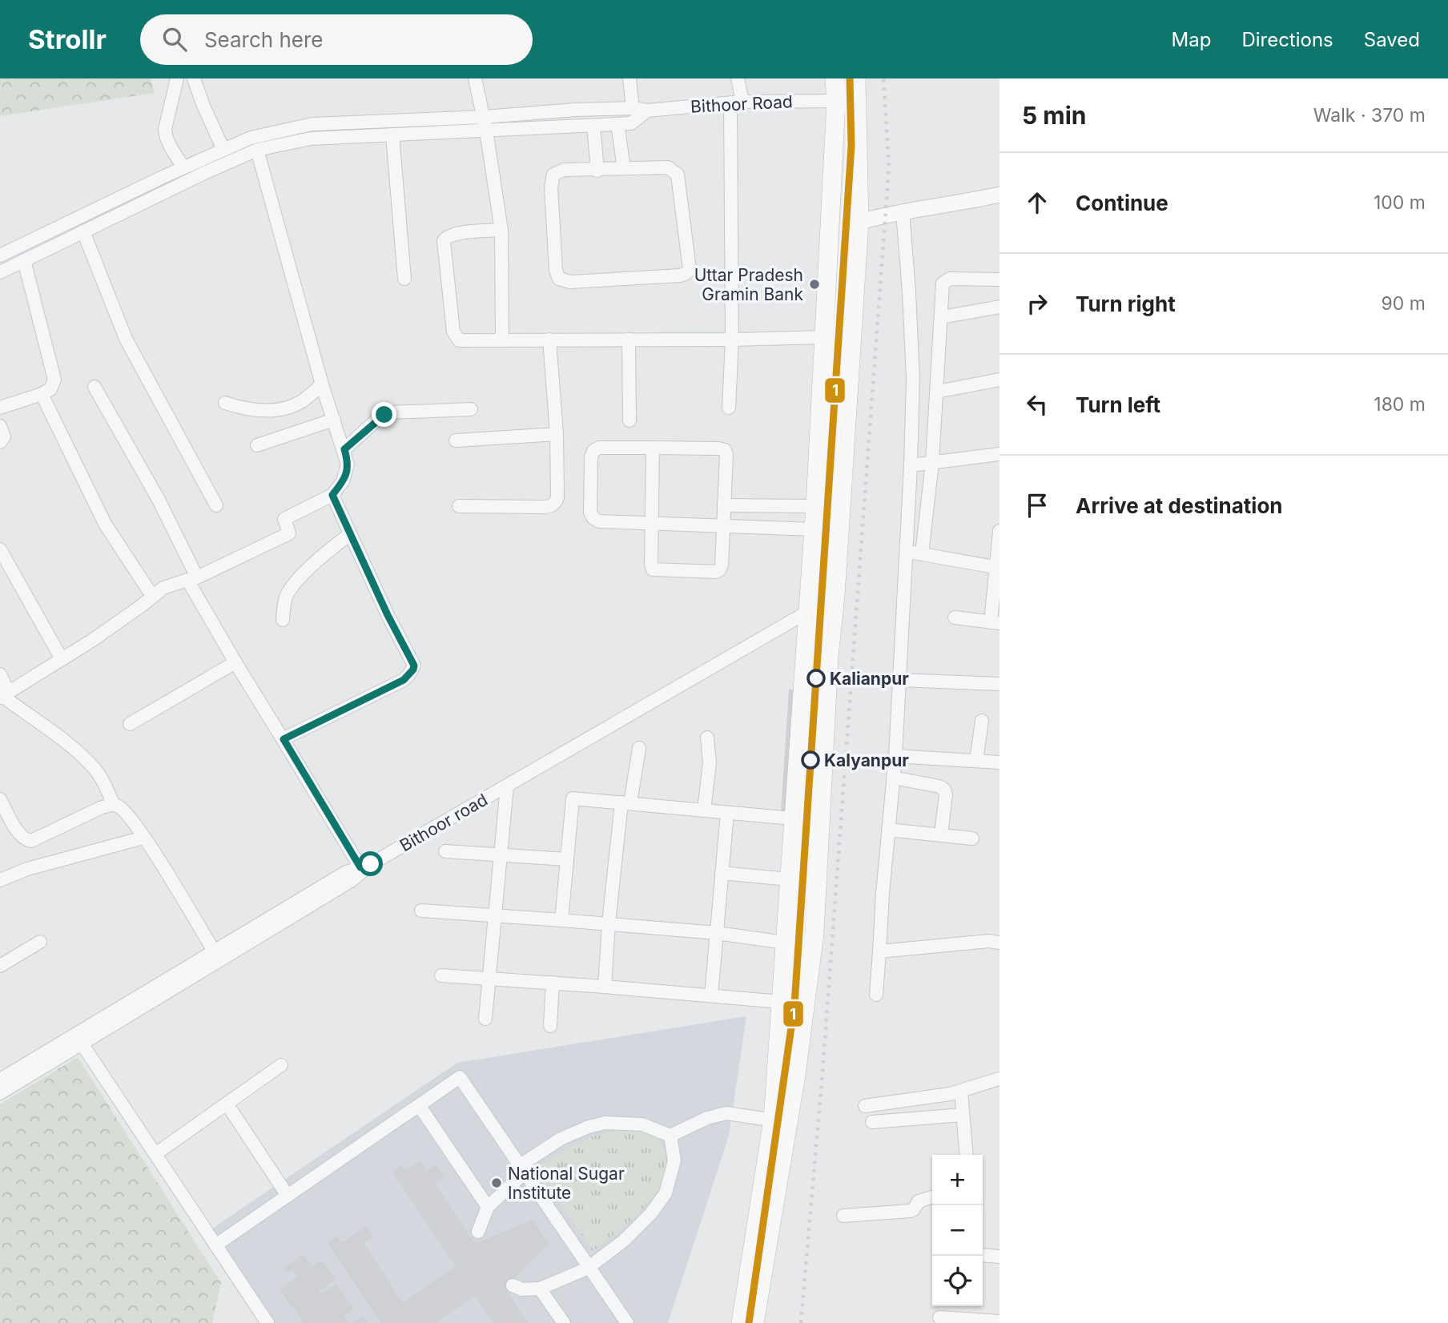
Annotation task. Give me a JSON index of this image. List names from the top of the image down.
{
  "streets": {
    "street": ["Bithoor Road", "Bithoor road"]
  },
  "places": [
    "Uttar Pradesh Gramin Bank",
    "Kalianpur",
    "Kalyanpur",
    "National Sugar Institute"
  ],
  "lines": ["transit line 1"],
  "page": {
    "header": "Strollr",
    "search": "Search here",
    "nav": ["Map", "Directions", "Saved"],
    "heading": ["5 min", "Walk · 370 m"],
    "list": [
      ["Continue", "100 m"],
      ["Turn right", "90 m"],
      ["Turn left", "180 m"],
      "Arrive at destination"
    ],
    "map_buttons": ["+", "−"]
  }
}
